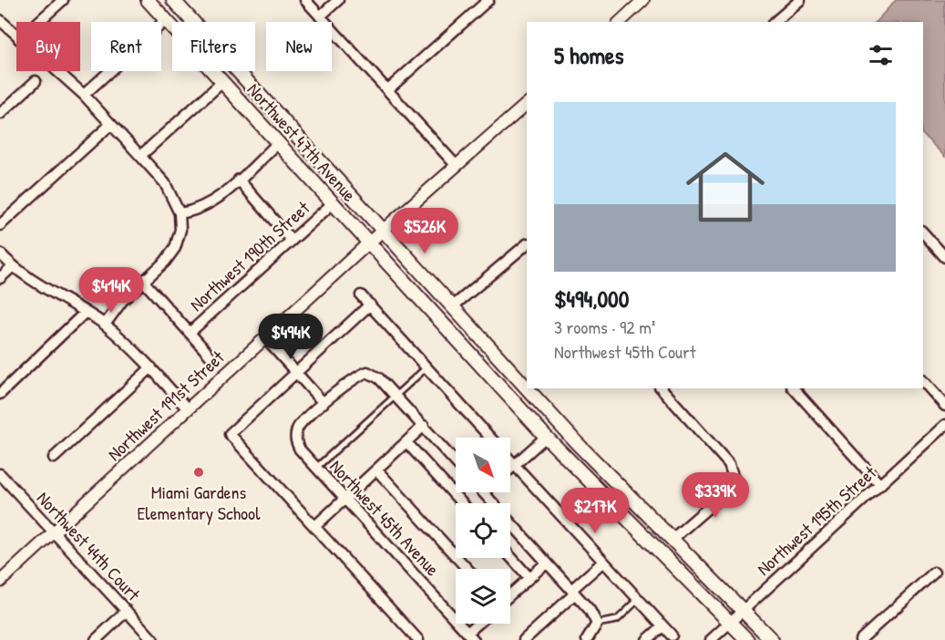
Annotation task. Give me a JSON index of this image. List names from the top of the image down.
{
  "streets": {
    "main road": ["Northwest 47th Avenue"],
    "street": [
      "Northwest 190th Street",
      "Northwest 191st Street",
      "Northwest 45th Avenue",
      "Northwest 195th Street",
      "Northwest 44th Court"
    ]
  },
  "crossings": [
    ["Northwest 47th Avenue", "Northwest 190th Street"],
    ["Northwest 47th Avenue", "Northwest 191st Street"],
    ["Northwest 47th Avenue", "Northwest 195th Street"],
    ["Northwest 191st Street", "Northwest 44th Court"]
  ],
  "places": ["Miami Gardens Elementary School"],
  "north": "bottom right",
  "page": {
    "chip": [
      "Buy",
      "Rent",
      "Filters",
      "New"
    ],
    "heading": "5 homes",
    "list": [
      {
        "name": "$494,000",
        "note": "3 rooms · 92 m² · Northwest 45th Court"
      }
    ],
    "price": [
      "$526K",
      "$414K",
      "$494K",
      "$339K",
      "$217K"
    ]
  }
}
